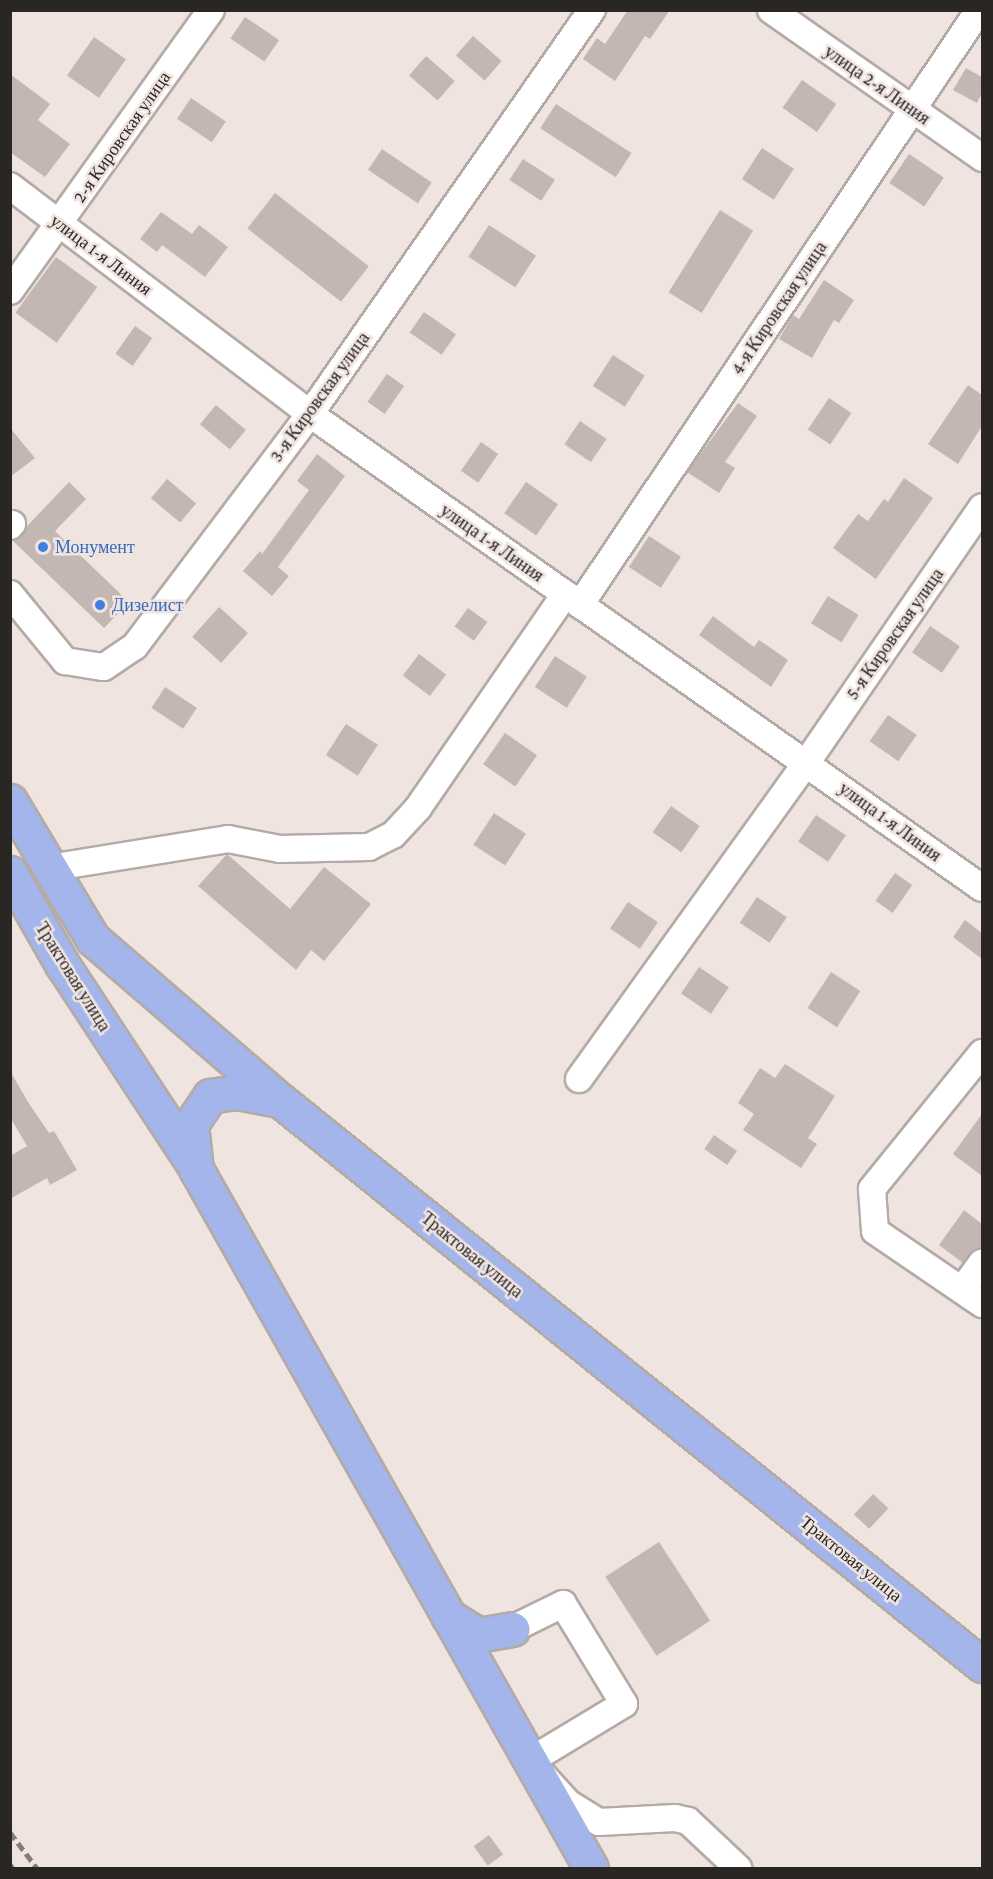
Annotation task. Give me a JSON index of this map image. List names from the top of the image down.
{
  "streets": {
    "main road": ["Трактовая улица"],
    "street": [
      "улица 2-я Линия",
      "2-я Кировская улица",
      "улица 1-я Линия",
      "4-я Кировская улица",
      "3-я Кировская улица",
      "5-я Кировская улица"
    ]
  },
  "crossings": [
    ["улица 2-я Линия", "4-я Кировская улица"],
    ["2-я Кировская улица", "улица 1-я Линия"],
    ["улица 1-я Линия", "4-я Кировская улица"],
    ["улица 1-я Линия", "3-я Кировская улица"],
    ["улица 1-я Линия", "5-я Кировская улица"],
    ["4-я Кировская улица", "Трактовая улица"]
  ],
  "places": ["Монумент", "Дизелист"]
}
